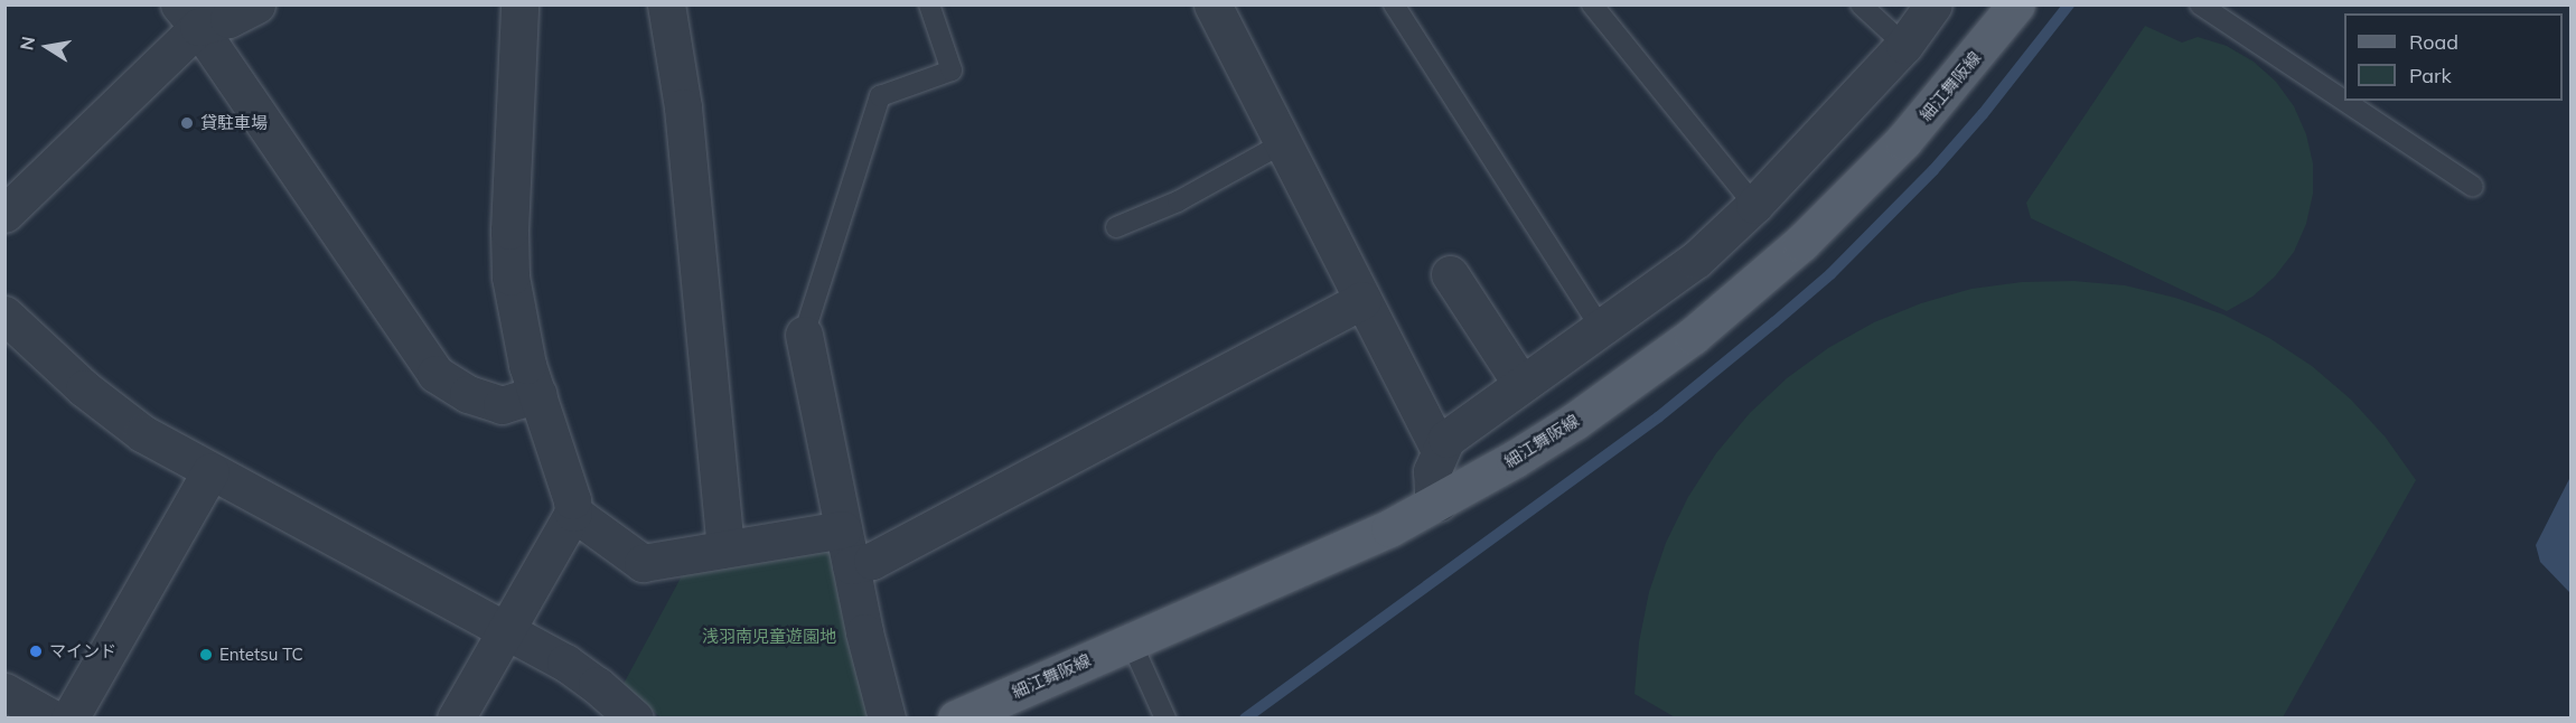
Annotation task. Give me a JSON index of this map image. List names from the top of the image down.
{
  "streets": {
    "main road": ["細江舞阪線"]
  },
  "parks": ["浅羽南児童遊園地"],
  "places": ["貸駐車場", "マインド", "Entetsu TC"],
  "legend": ["Road", "Park"],
  "north": "left"
}
